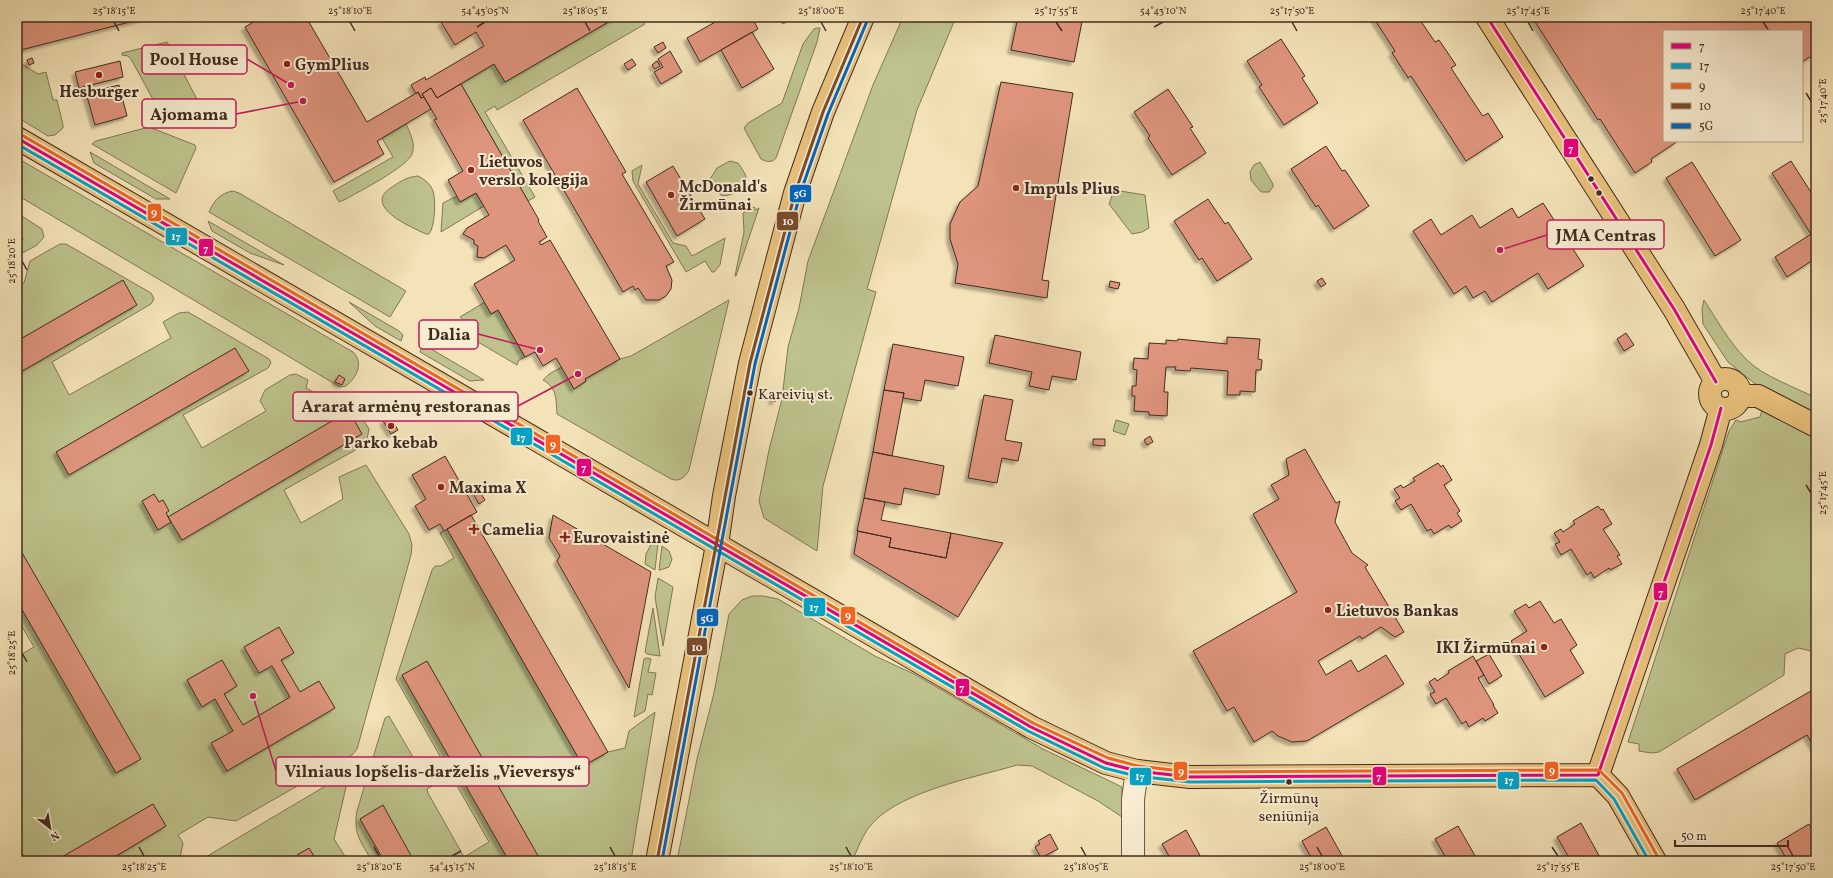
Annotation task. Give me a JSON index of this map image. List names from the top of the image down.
{
  "places": {
    "other": [
      "GymPlius",
      "Hesburger",
      "Pool House",
      "Ajomama",
      "Lietuvos verslo kolegija",
      "Impuls Plius",
      "McDonald's Žirmūnai",
      "JMA Centras",
      "Dalia",
      "Ararat armėnų restoranas",
      "Kareivių st.",
      "Parko kebab",
      "Maxima X",
      "Lietuvos Bankas",
      "IKI Žirmūnai",
      "Vilniaus lopšelis-darželis „Vieversys“",
      "Žirmūnų seniūnija"
    ],
    "health": ["Camelia", "Eurovaistinė"]
  },
  "lines": [
    "transit line 7",
    "transit line 10",
    "transit line 5G",
    "transit line 9",
    "transit line 17"
  ],
  "legend": [
    "7",
    "17",
    "9",
    "10",
    "5G"
  ],
  "scale_bar": "50 m",
  "north": "bottom right",
  "coordinates": [
    "25°18'15\"E",
    "25°18'10\"E",
    "54°43'05\"N",
    "25°18'05\"E",
    "25°18'00\"E",
    "25°17'55\"E",
    "54°43'10\"N",
    "25°17'50\"E",
    "25°17'45\"E",
    "25°17'40\"E",
    "25°18'20\"E",
    "25°18'25\"E",
    "54°43'15\"N"
  ]
}
